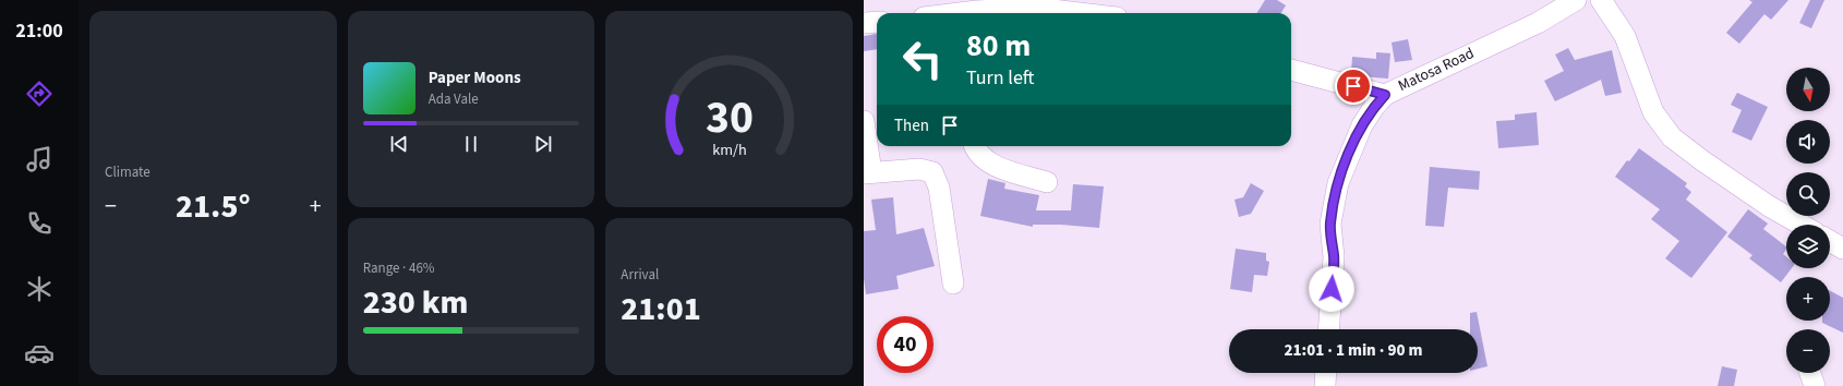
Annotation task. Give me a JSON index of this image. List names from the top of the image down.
{
  "streets": {
    "street": ["Matosa Road"]
  },
  "north": "bottom",
  "page": {
    "tabs": "21:00",
    "tile": [
      "Climate",
      ["Range · 46%", "230 km"],
      ["Arrival", "21:01"]
    ],
    "turn": ["80 m", "Turn left"],
    "song": ["Paper Moons", "Ada Vale"],
    "map_buttons": ["+", "−"],
    "then": "Then",
    "heat": ["−", "21.5°", "+"],
    "limit": "40",
    "trip": "21:01 · 1 min · 90 m",
    "gauge": ["30", "km/h"]
  }
}
